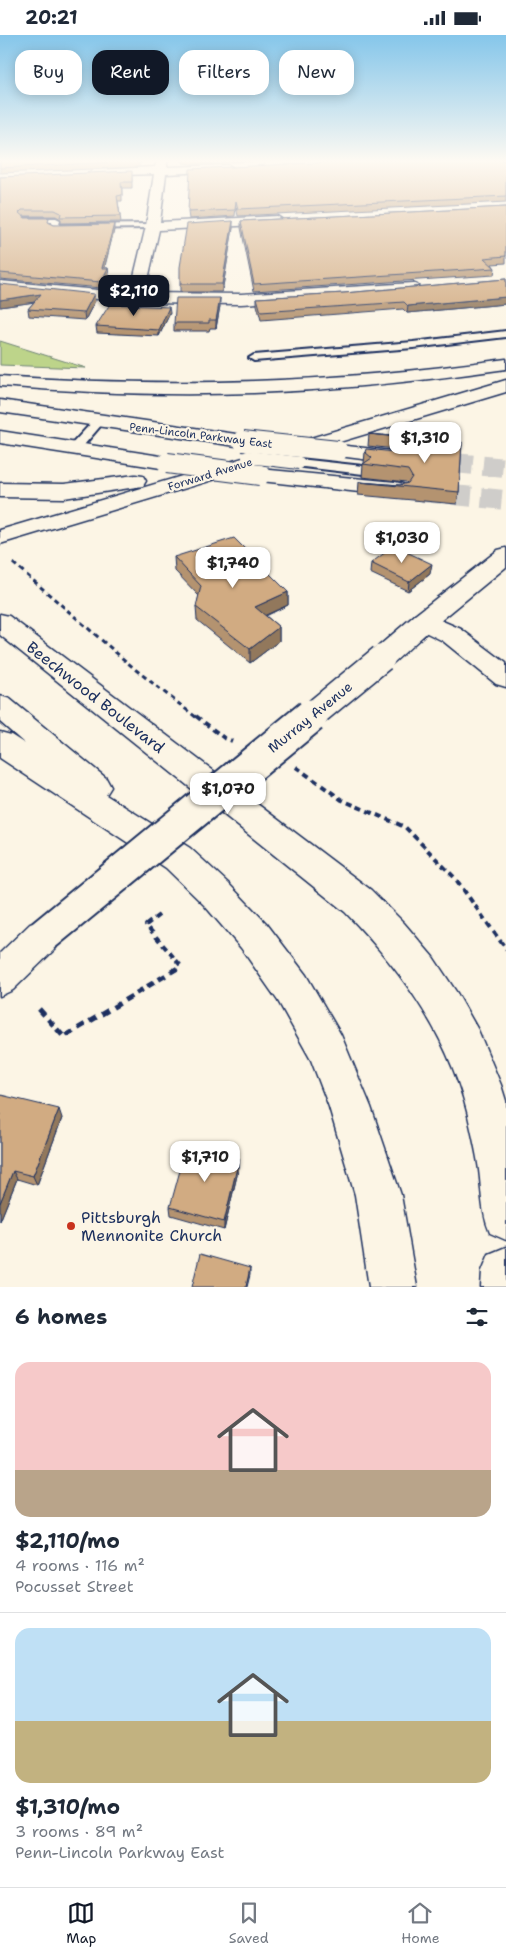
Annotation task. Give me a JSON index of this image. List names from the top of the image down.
{
  "streets": {
    "main road": [
      "Penn-Lincoln Parkway East",
      "Forward Avenue",
      "Beechwood Boulevard",
      "Murray Avenue"
    ]
  },
  "places": ["Pittsburgh Mennonite Church"],
  "page": {
    "status": "20:21",
    "chip": [
      "Buy",
      "Rent",
      "Filters",
      "New"
    ],
    "price": [
      "$2,110",
      "$1,310",
      "$1,030",
      "$1,740",
      "$1,070",
      "$1,710"
    ],
    "heading": "6 homes",
    "list": [
      {
        "name": "$2,110/mo",
        "note": "4 rooms · 116 m² · Pocusset Street"
      },
      {
        "name": "$1,310/mo",
        "note": "3 rooms · 89 m² · Penn-Lincoln Parkway East"
      }
    ],
    "tabs": ["Map", "Saved", "Home"]
  }
}
